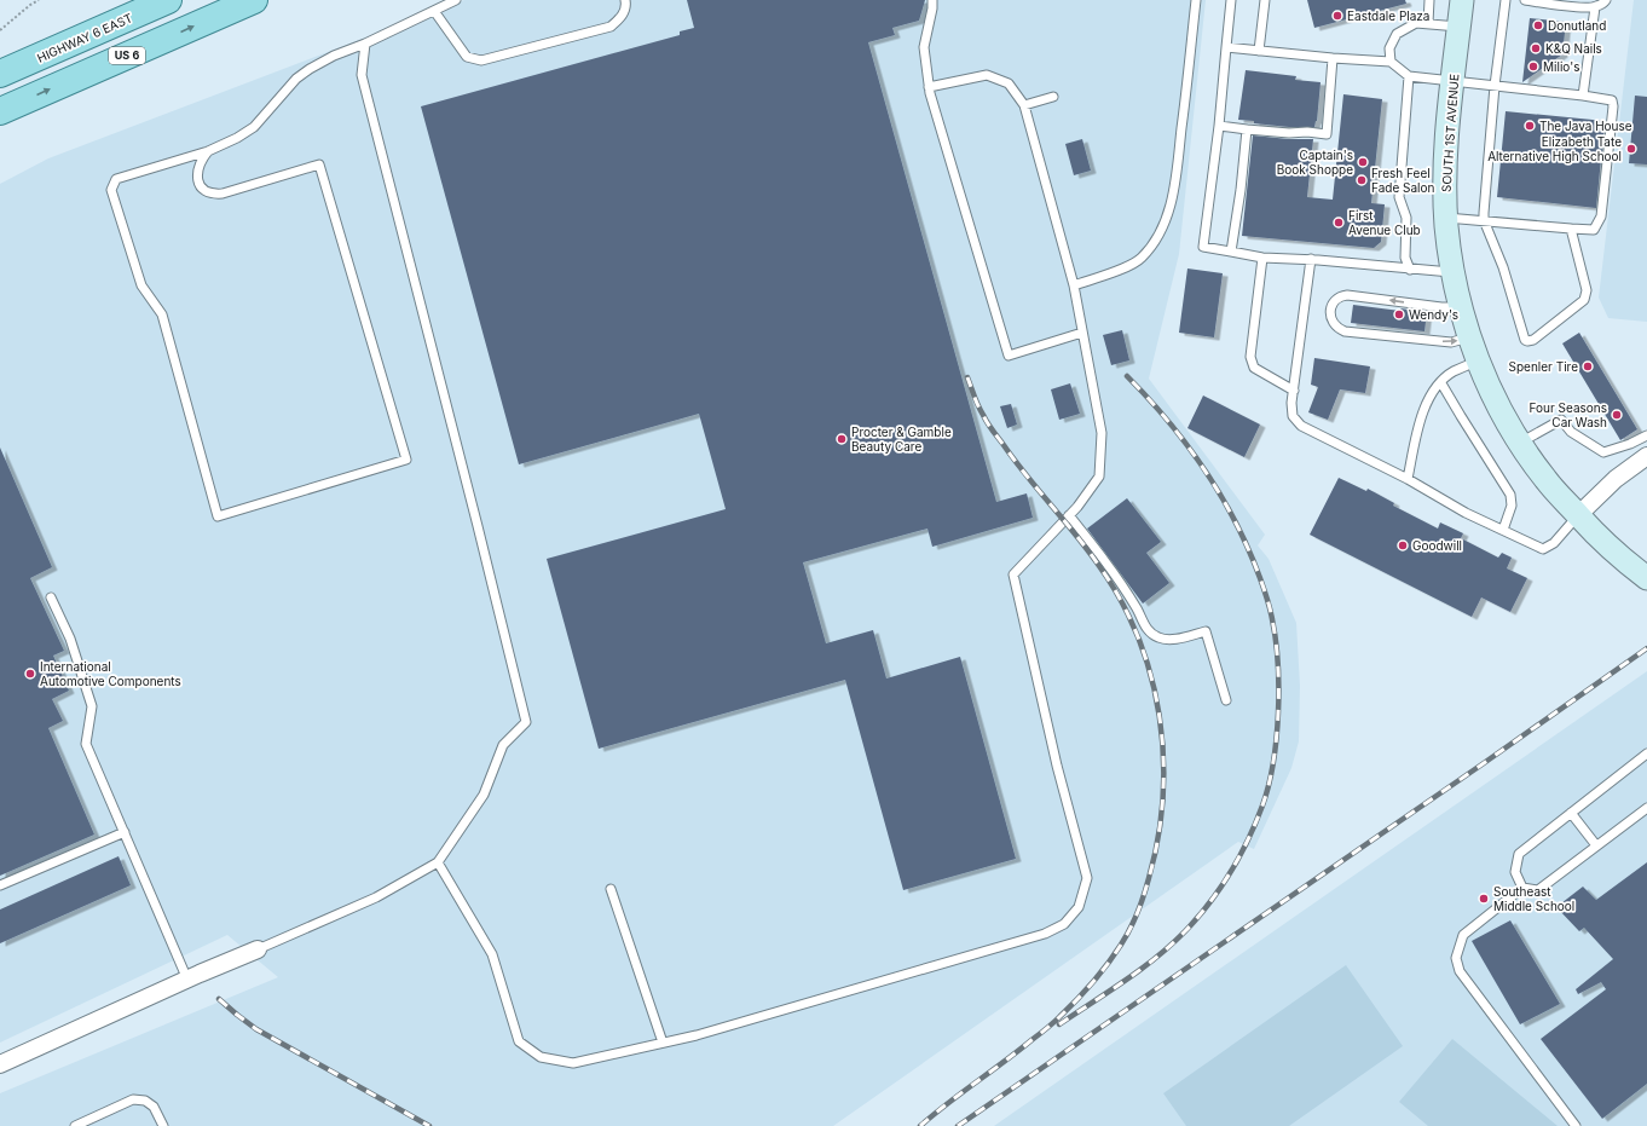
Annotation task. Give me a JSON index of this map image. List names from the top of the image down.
{
  "streets": {
    "main road": ["HIGHWAY 6 EAST", "US 6", "SOUTH 1ST AVENUE"]
  },
  "places": [
    "Eastdale Plaza",
    "Donutland",
    "K&Q Nails",
    "Milio's",
    "The Java House",
    "Elizabeth Tate Alternative High School",
    "Captain's Book Shoppe",
    "Fresh Feel Fade Salon",
    "First Avenue Club",
    "Wendy's",
    "Spenler Tire",
    "Four Seasons Car Wash",
    "Procter & Gamble Beauty Care",
    "Goodwill",
    "International Automotive Components",
    "Southeast Middle School"
  ]
}
